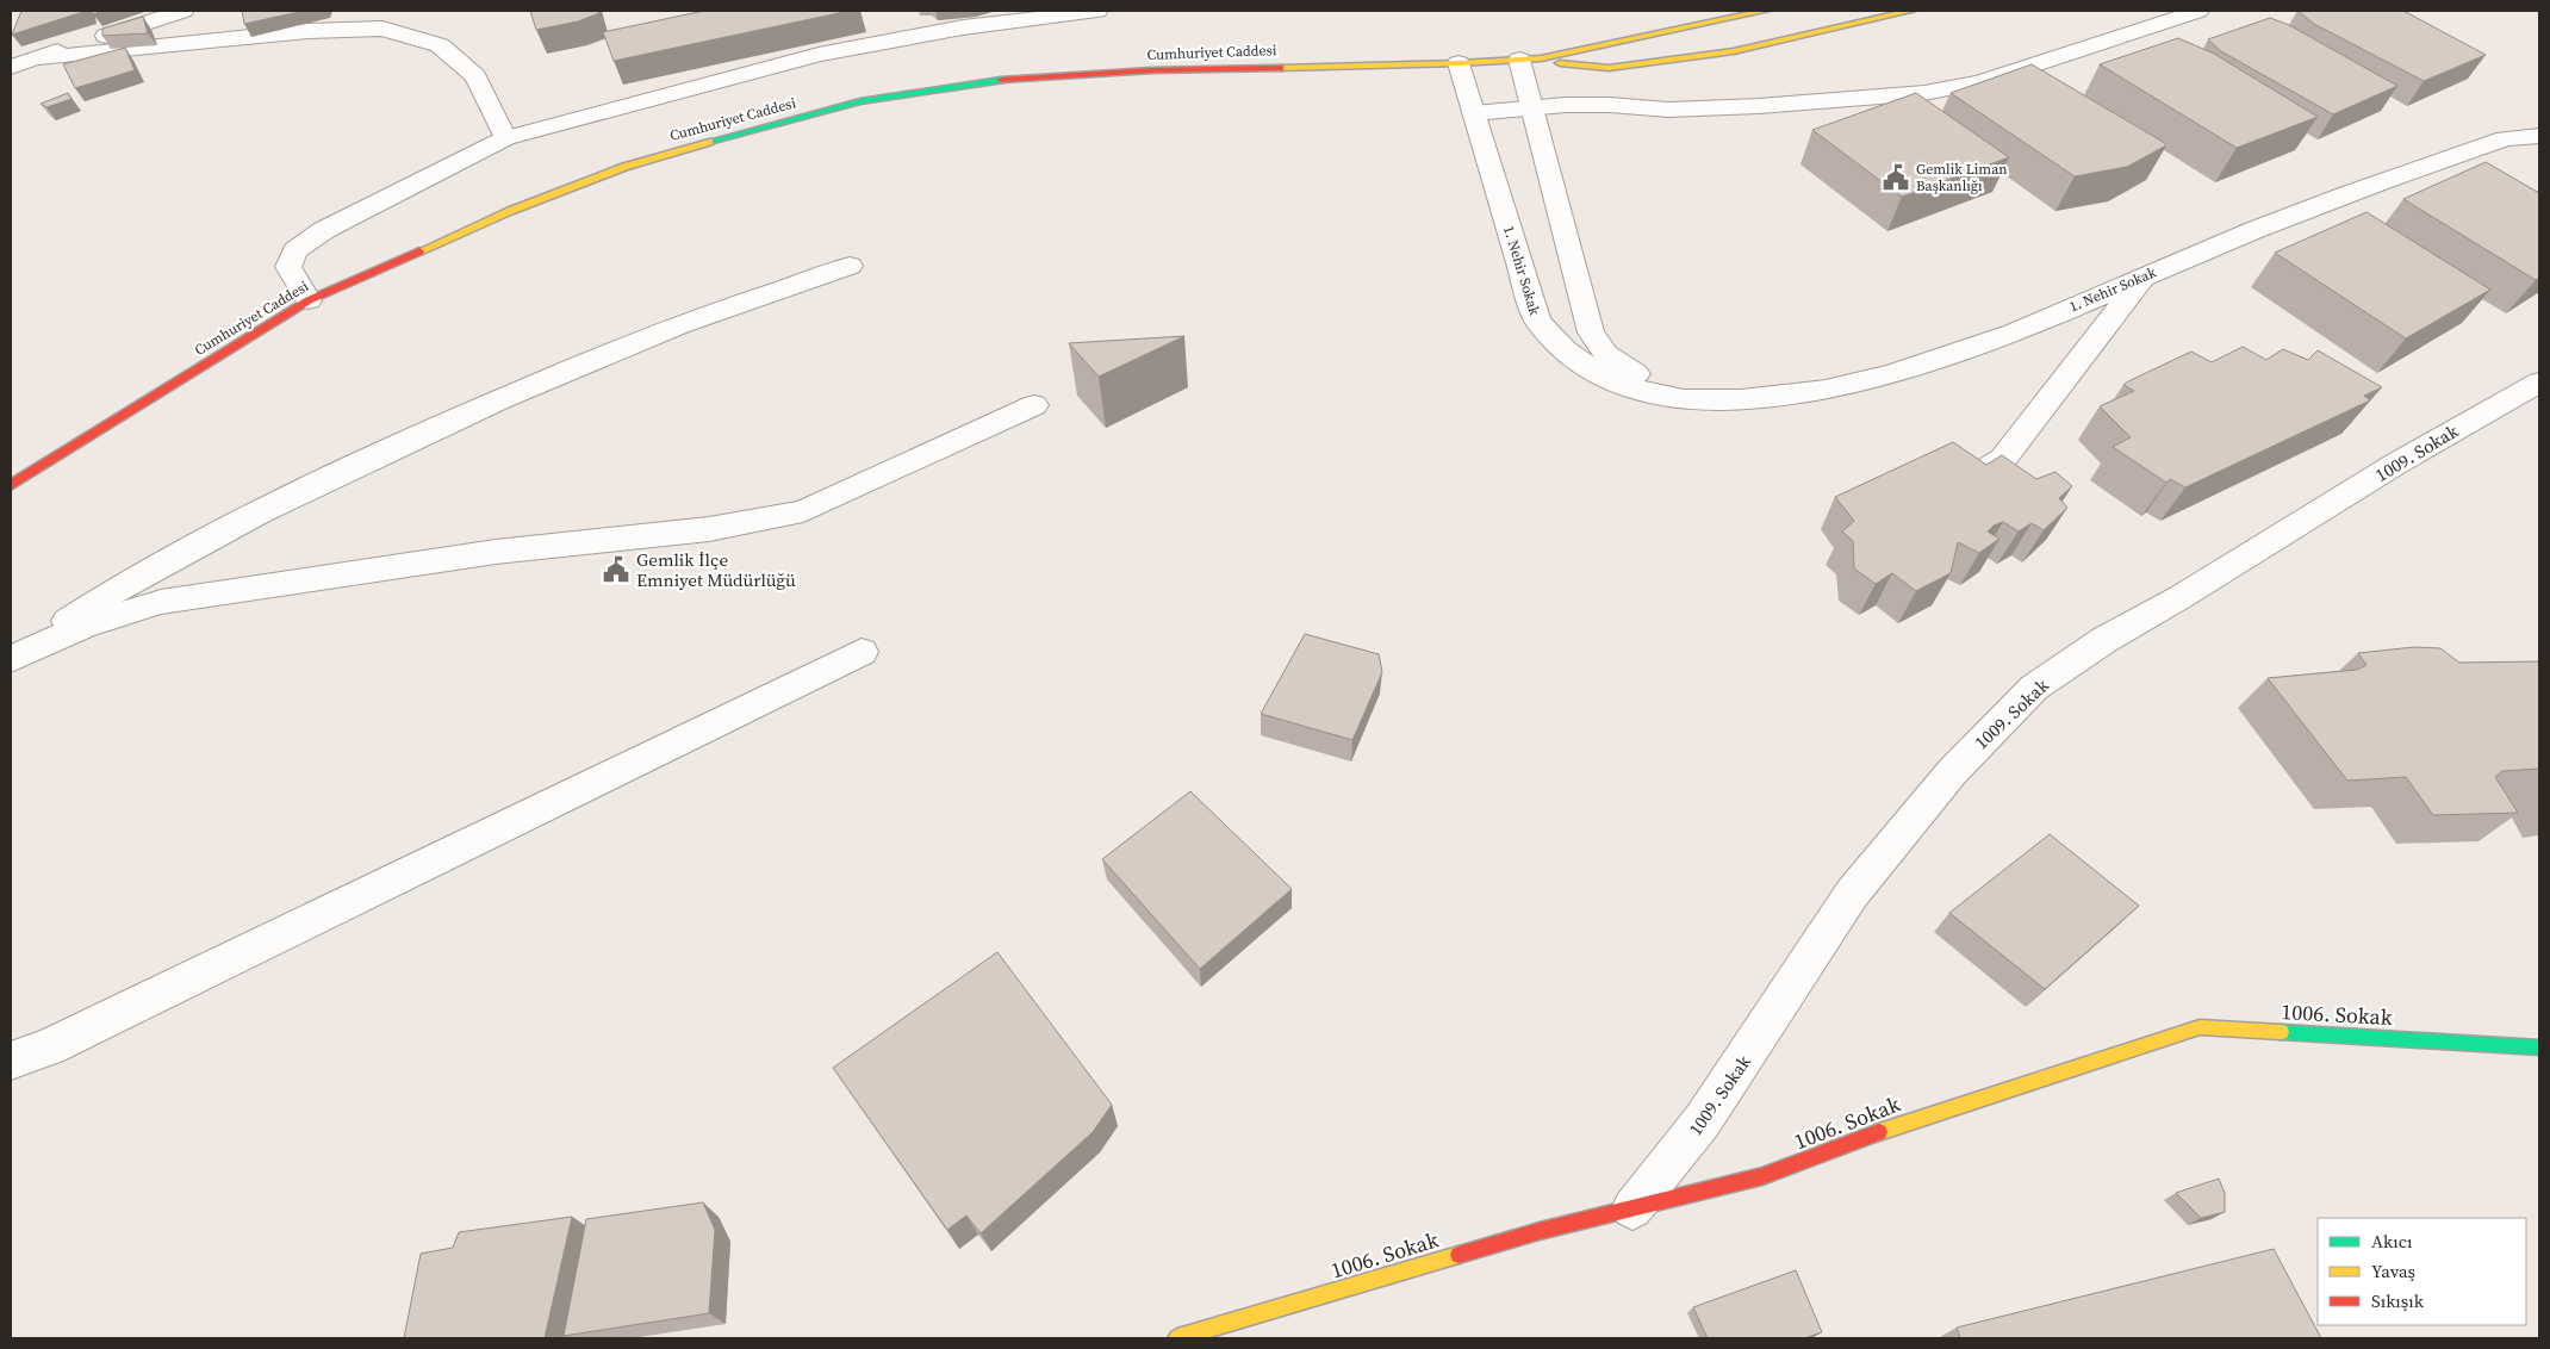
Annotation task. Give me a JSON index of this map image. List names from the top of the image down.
{
  "streets": {
    "main road": ["Cumhuriyet Caddesi", "1006. Sokak"],
    "street": ["1. Nehir Sokak", "1009. Sokak"]
  },
  "crossings": [
    ["Cumhuriyet Caddesi", "1. Nehir Sokak"],
    ["1009. Sokak", "1006. Sokak"]
  ],
  "places": {
    "public building": ["Gemlik Liman Başkanlığı", "Gemlik İlçe Emniyet Müdürlüğü"]
  },
  "legend": ["Akıcı", "Yavaş", "Sıkışık"]
}
